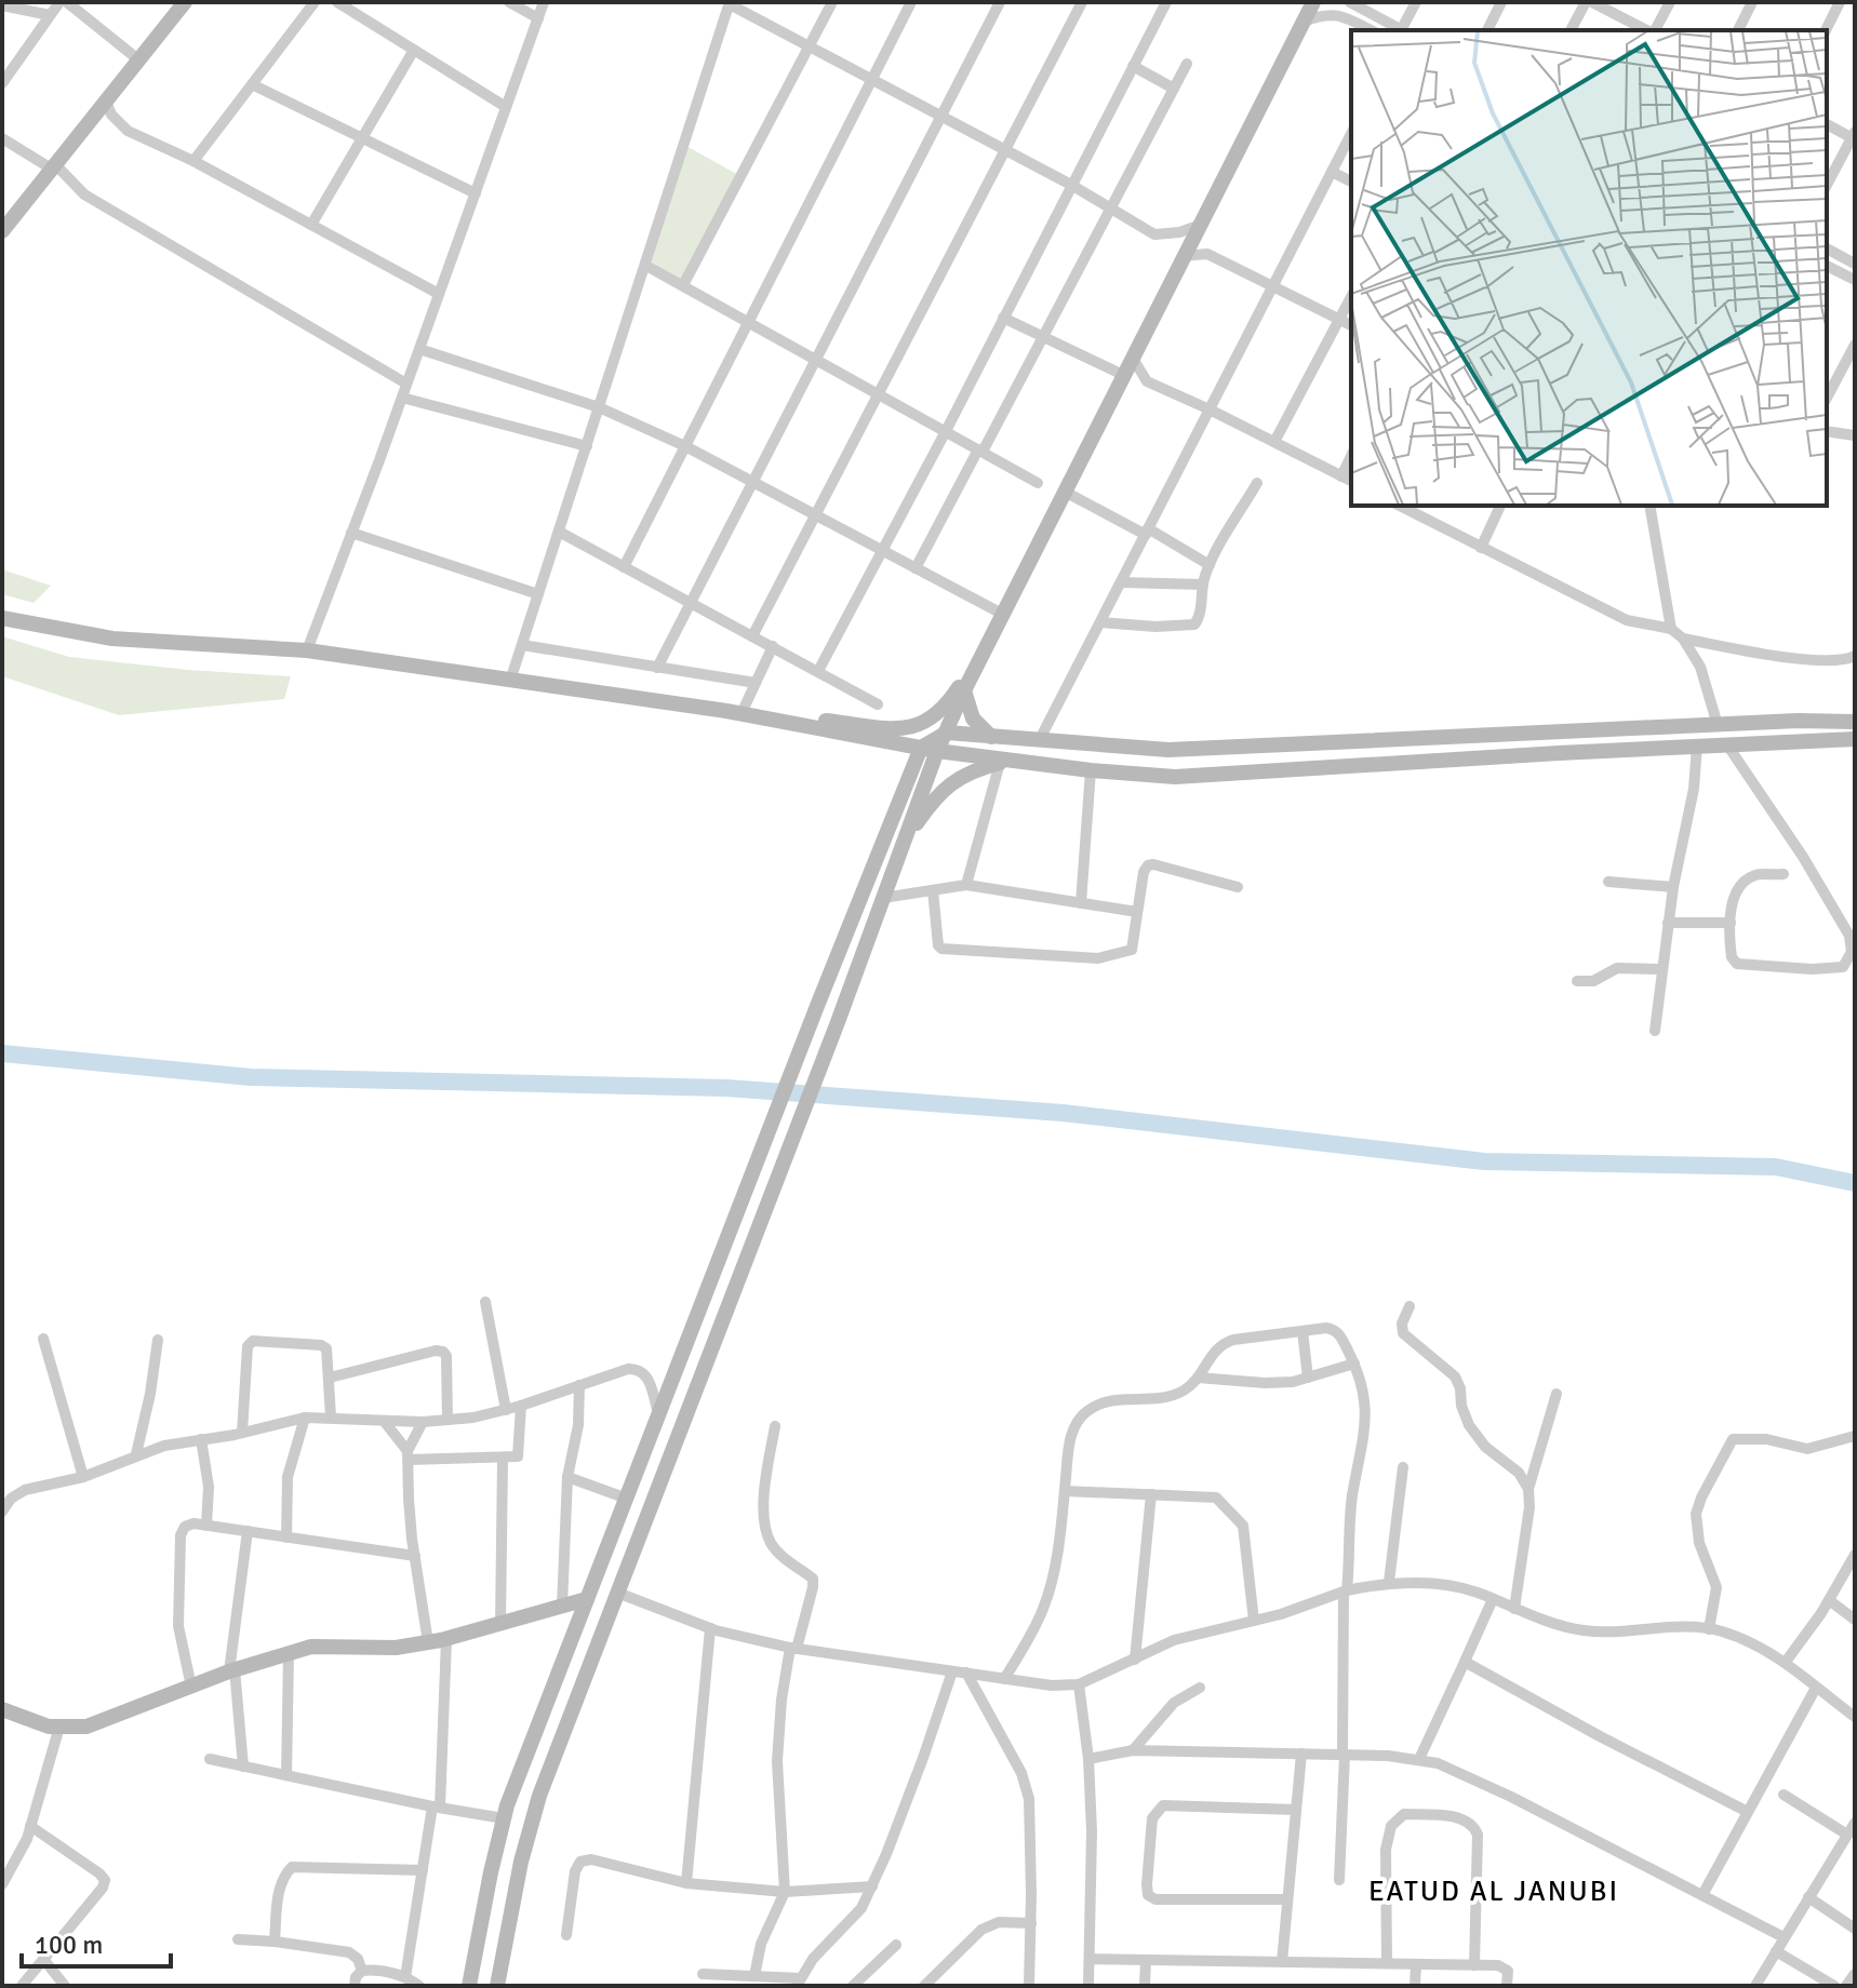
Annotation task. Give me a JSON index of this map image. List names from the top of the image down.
{
  "districts": ["EATUD AL JANUBI"],
  "scale_bar": "100 m"
}
